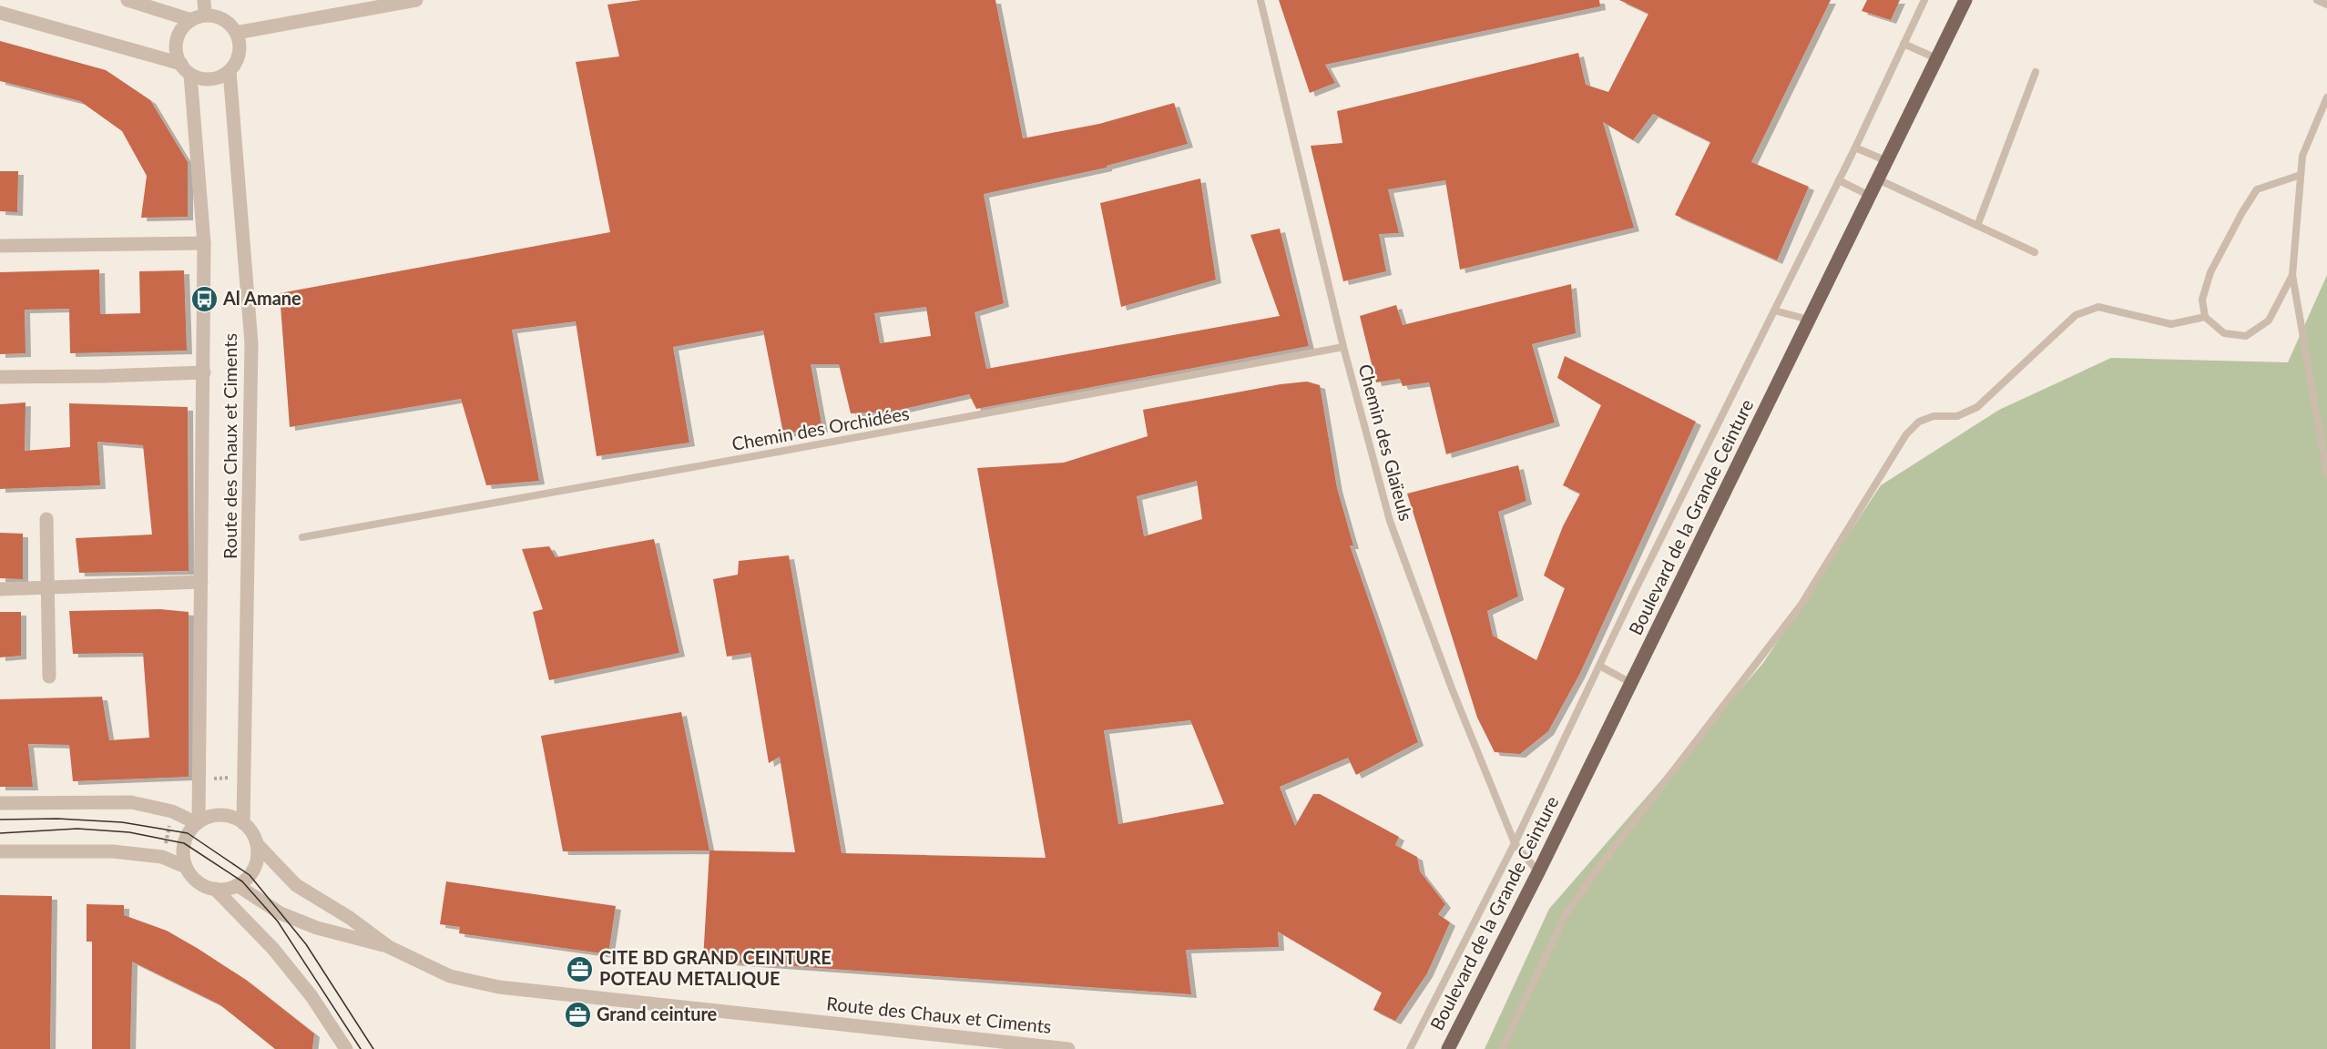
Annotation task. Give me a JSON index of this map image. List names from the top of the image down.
{
  "streets": {
    "main road": ["Boulevard de la Grande Ceinture"],
    "street": ["Route des Chaux et Ciments"],
    "lane": ["Chemin des Orchidées", "Chemin des Glaïeuls"]
  },
  "crossings": [
    ["Chemin des Orchidées", "Chemin des Glaïeuls"],
    ["Chemin des Glaïeuls", "Boulevard de la Grande Ceinture"]
  ],
  "places": {
    "bus stop": ["Al Amane"],
    "office": ["CITE BD GRAND CEINTURE POTEAU METALIQUE", "Grand ceinture"]
  }
}
